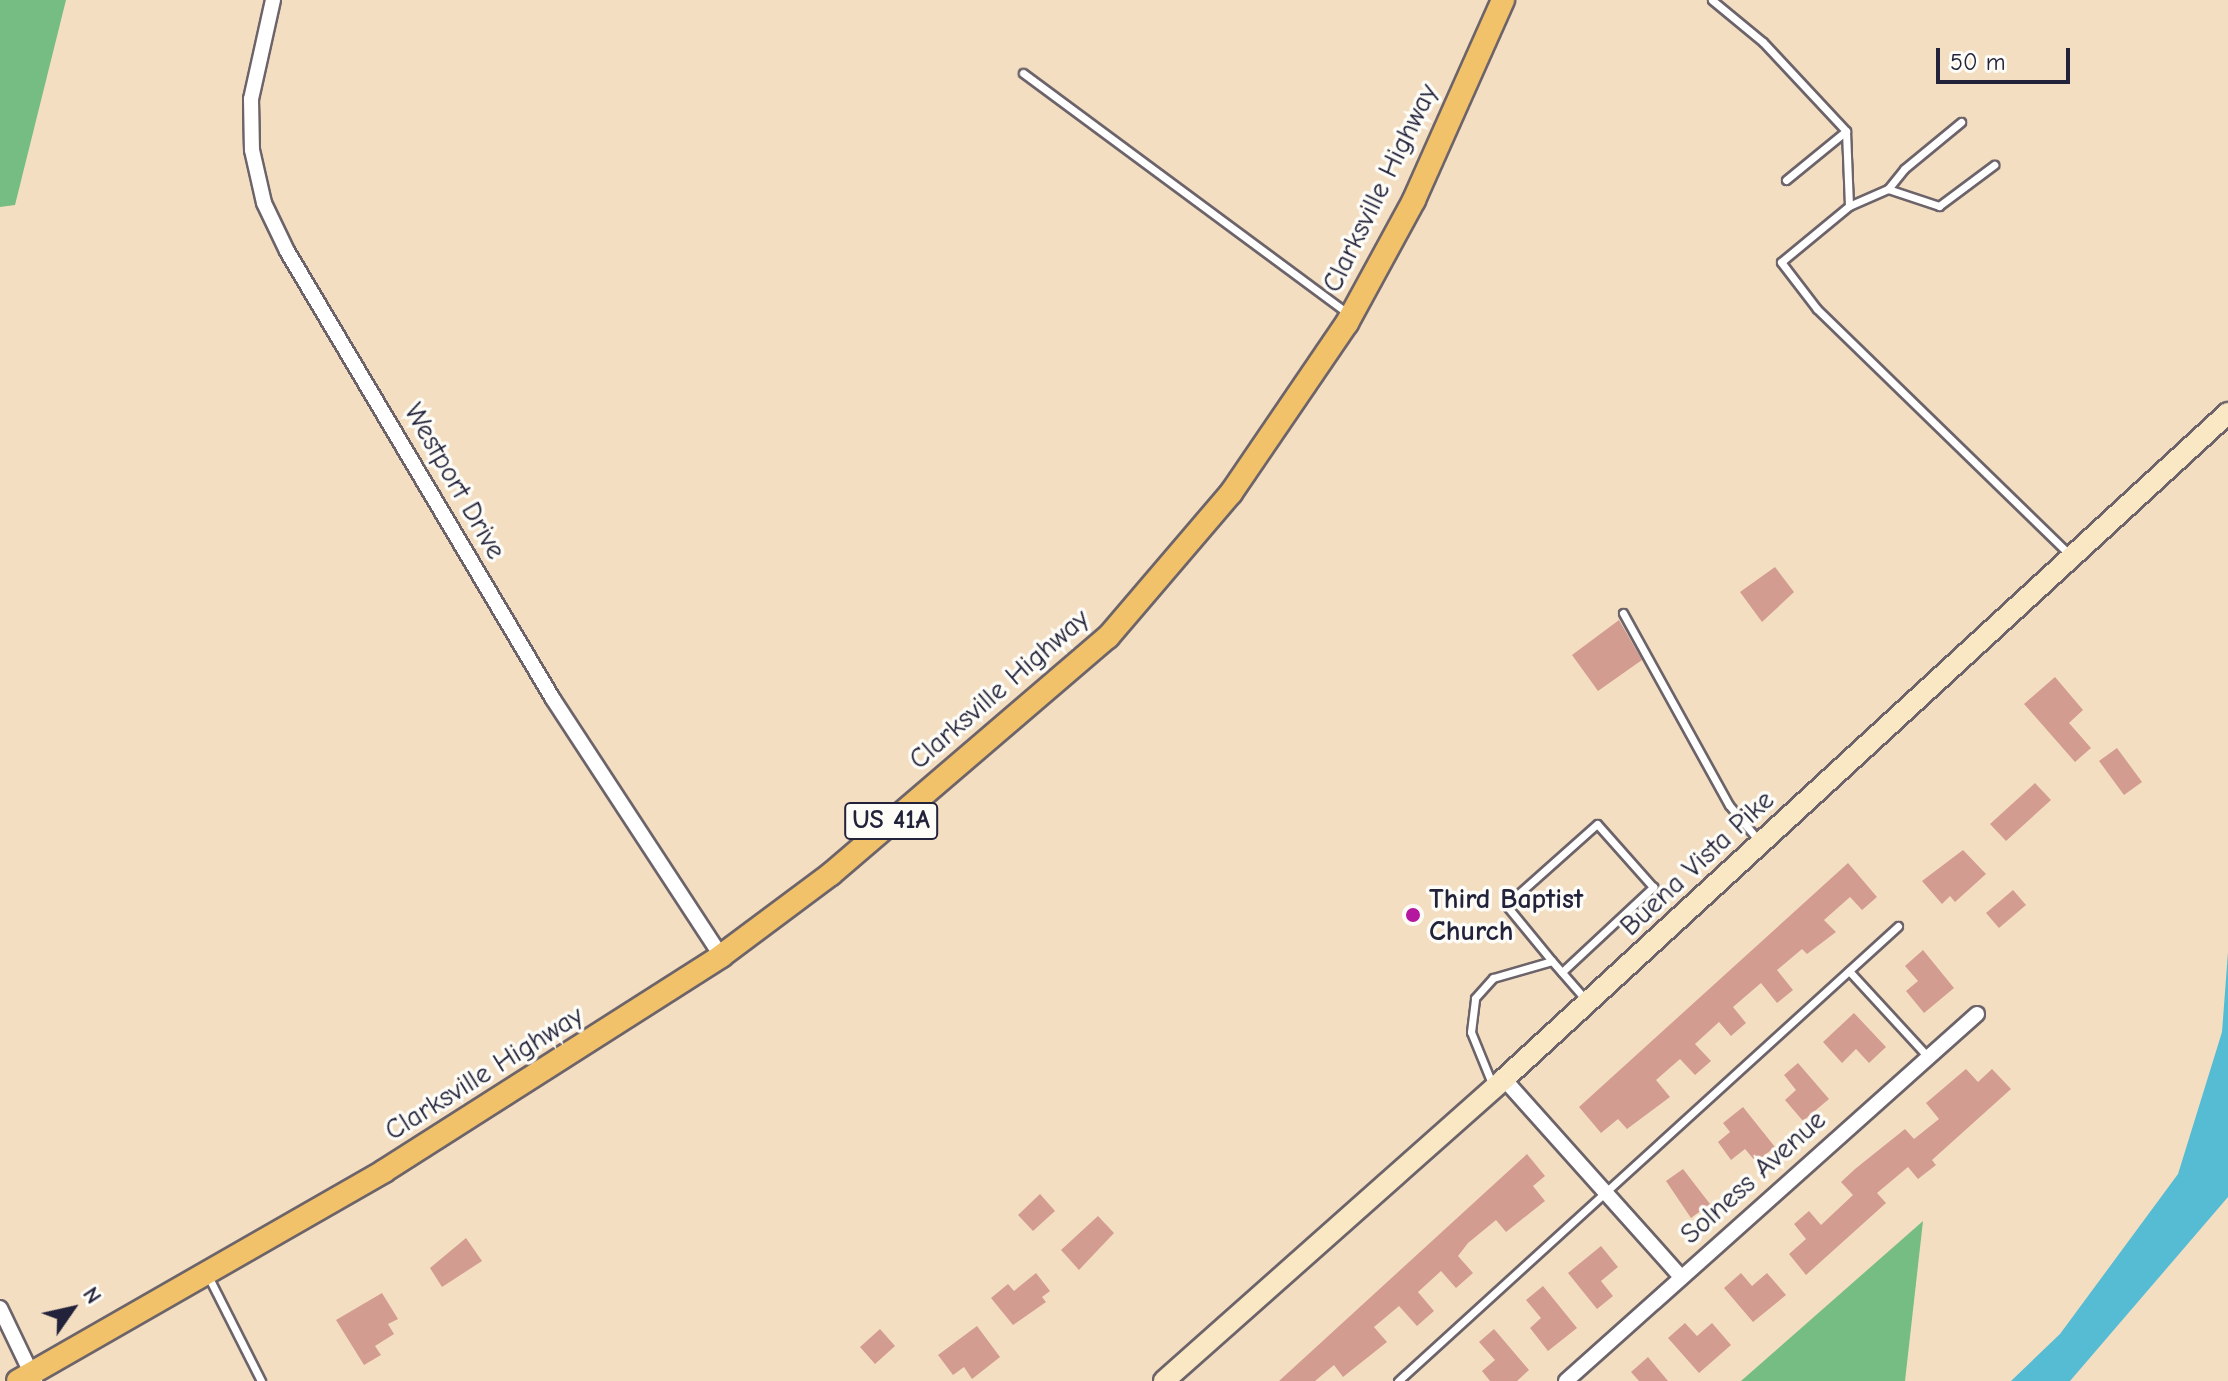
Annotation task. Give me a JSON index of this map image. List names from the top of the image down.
{
  "streets": {
    "main road": ["Clarksville Highway", "US 41A", "Buena Vista Pike"],
    "street": ["Westport Drive", "Solness Avenue"]
  },
  "crossings": [
    ["Clarksville Highway", "Westport Drive"]
  ],
  "places": ["Third Baptist Church"],
  "scale_bar": "50 m",
  "north": "top right"
}
